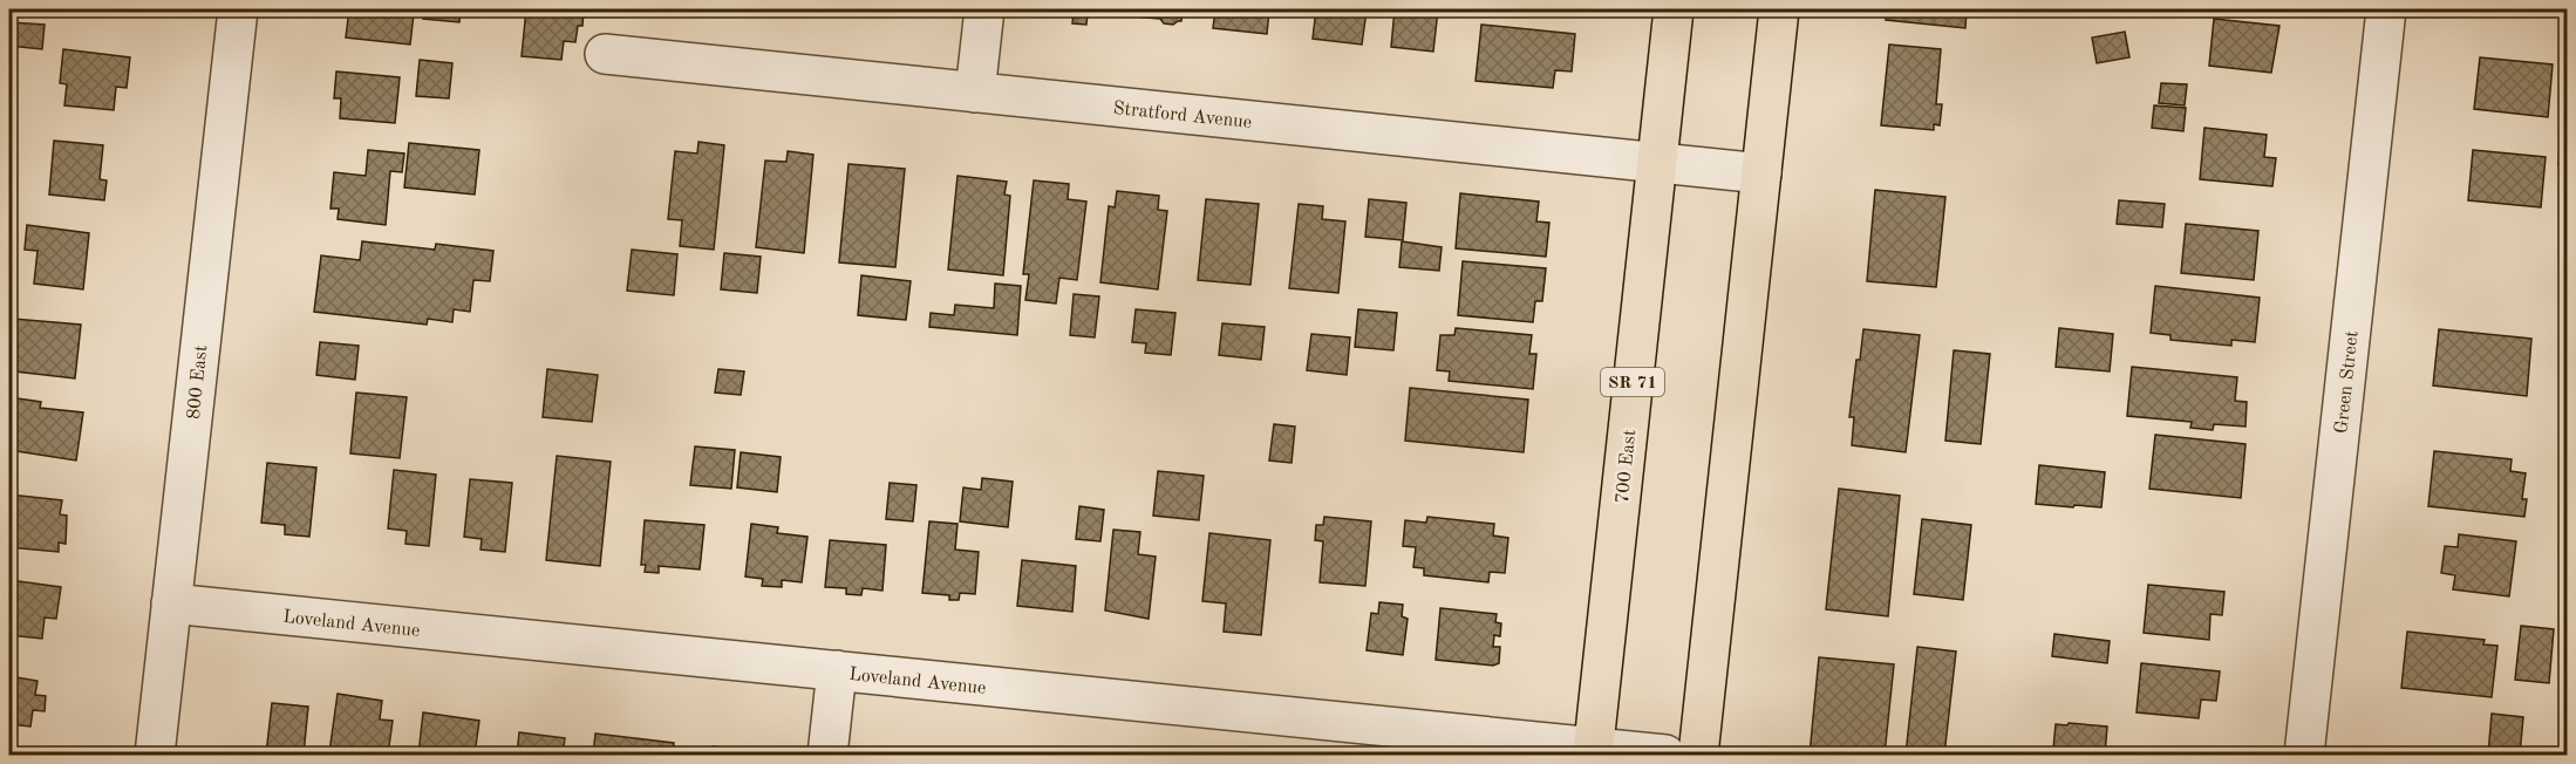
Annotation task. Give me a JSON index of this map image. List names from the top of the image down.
{
  "streets": {
    "main road": ["SR 71", "700 East"],
    "street": [
      "Stratford Avenue",
      "800 East",
      "Green Street",
      "Loveland Avenue"
    ]
  },
  "crossings": [
    ["Stratford Avenue", "700 East"],
    ["800 East", "Loveland Avenue"],
    ["700 East", "Loveland Avenue"]
  ]
}
